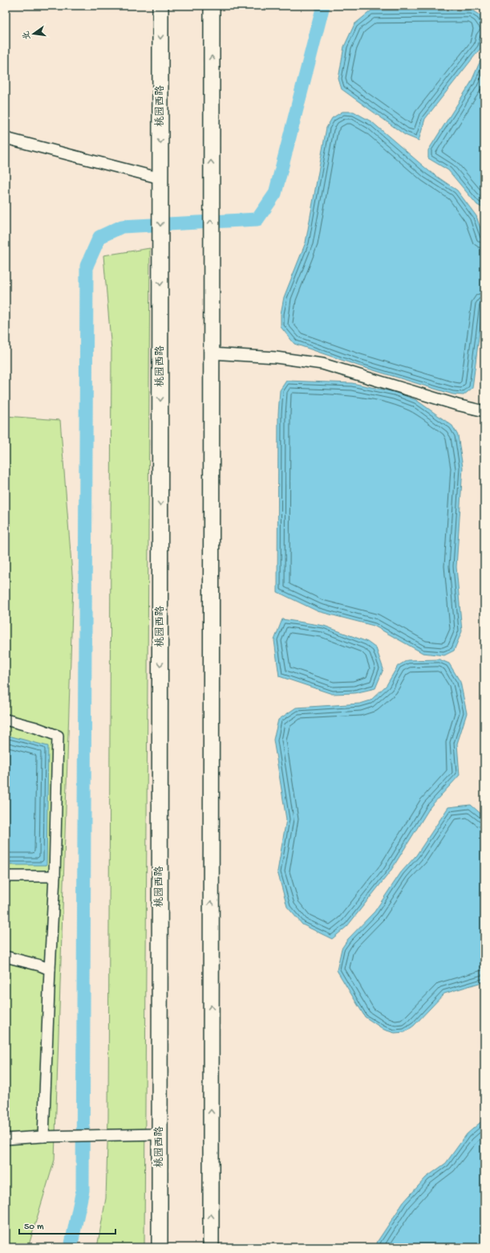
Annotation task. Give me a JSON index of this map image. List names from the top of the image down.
{
  "streets": {
    "main road": ["桃园西路"]
  },
  "scale_bar": "50 m",
  "north": "left"
}
